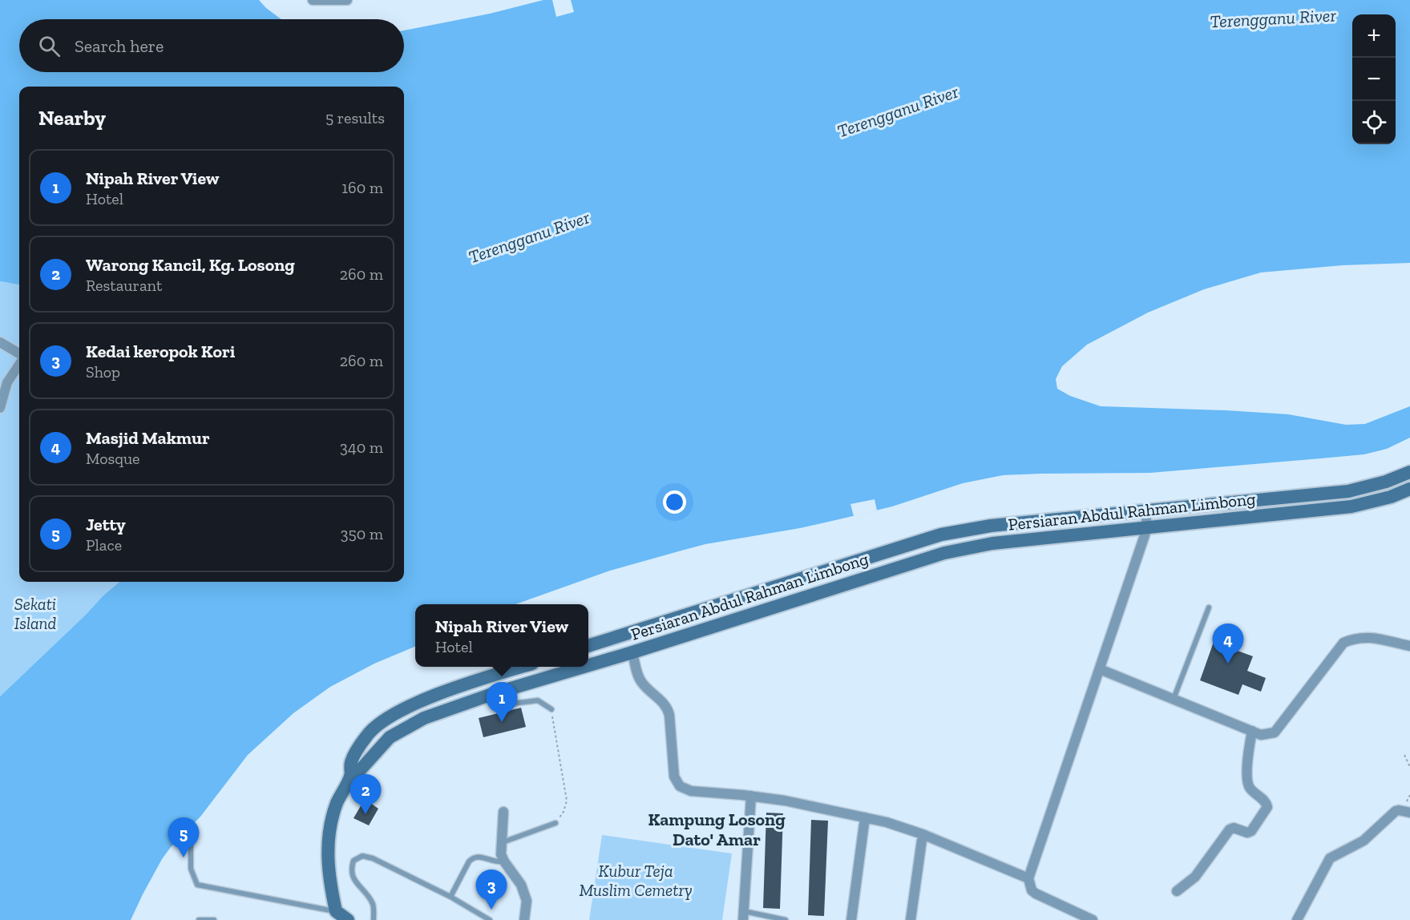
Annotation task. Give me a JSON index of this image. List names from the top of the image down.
{
  "streets": {
    "street": ["Persiaran Abdul Rahman Limbong"]
  },
  "districts": ["Kampung Losong Dato' Amar"],
  "water": ["Terengganu River"],
  "parks": ["Sekati Island", "Kubur Teja Muslim Cemetry"],
  "page": {
    "map_buttons": ["+", "−"],
    "search": "Search here",
    "heading": ["Nearby", "5 results"],
    "list": [
      {
        "mark": "1",
        "name": "Nipah River View",
        "note": "Hotel",
        "value": "160 m"
      },
      {
        "mark": "2",
        "name": "Warong Kancil, Kg. Losong",
        "note": "Restaurant",
        "value": "260 m"
      },
      {
        "mark": "3",
        "name": "Kedai keropok Kori",
        "note": "Shop",
        "value": "260 m"
      },
      {
        "mark": "4",
        "name": "Masjid Makmur",
        "note": "Mosque",
        "value": "340 m"
      },
      {
        "mark": "5",
        "name": "Jetty",
        "note": "Place",
        "value": "350 m"
      }
    ],
    "popup": ["Nipah River View", "Hotel"],
    "pins": [
      "4",
      "1",
      "2",
      "5",
      "3"
    ]
  }
}
